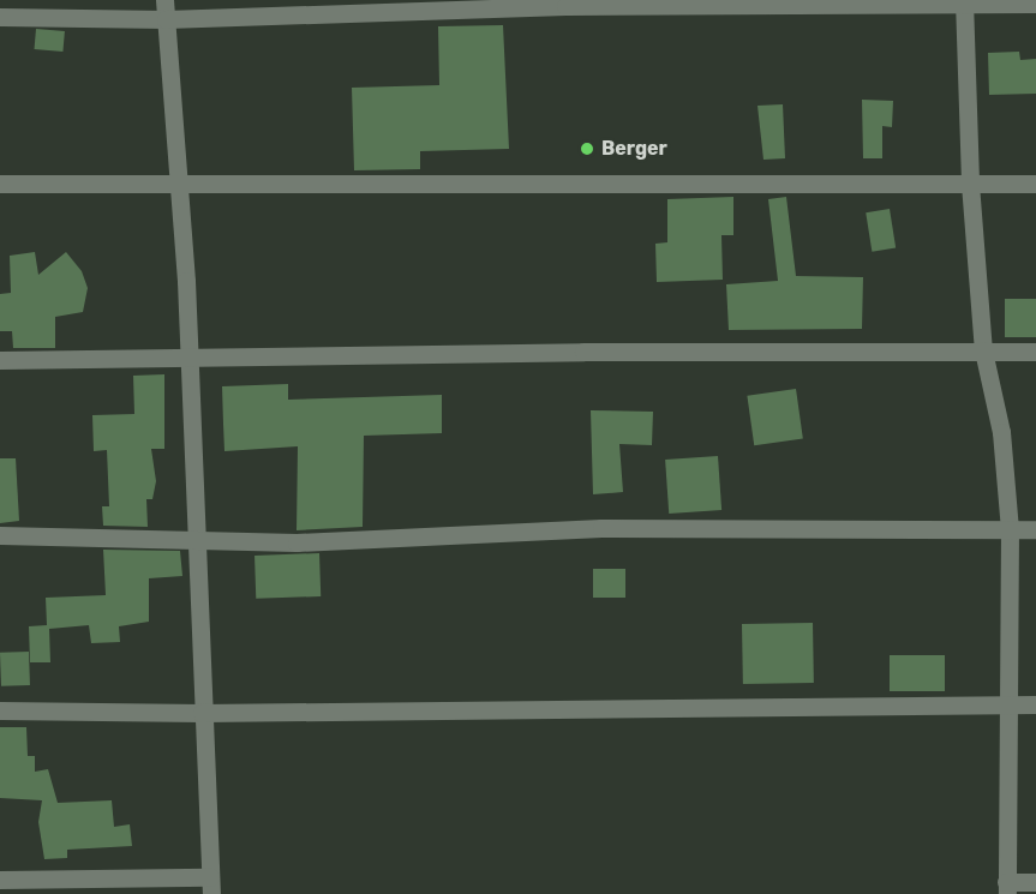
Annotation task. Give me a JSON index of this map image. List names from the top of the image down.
{
  "places": ["Berger"]
}
